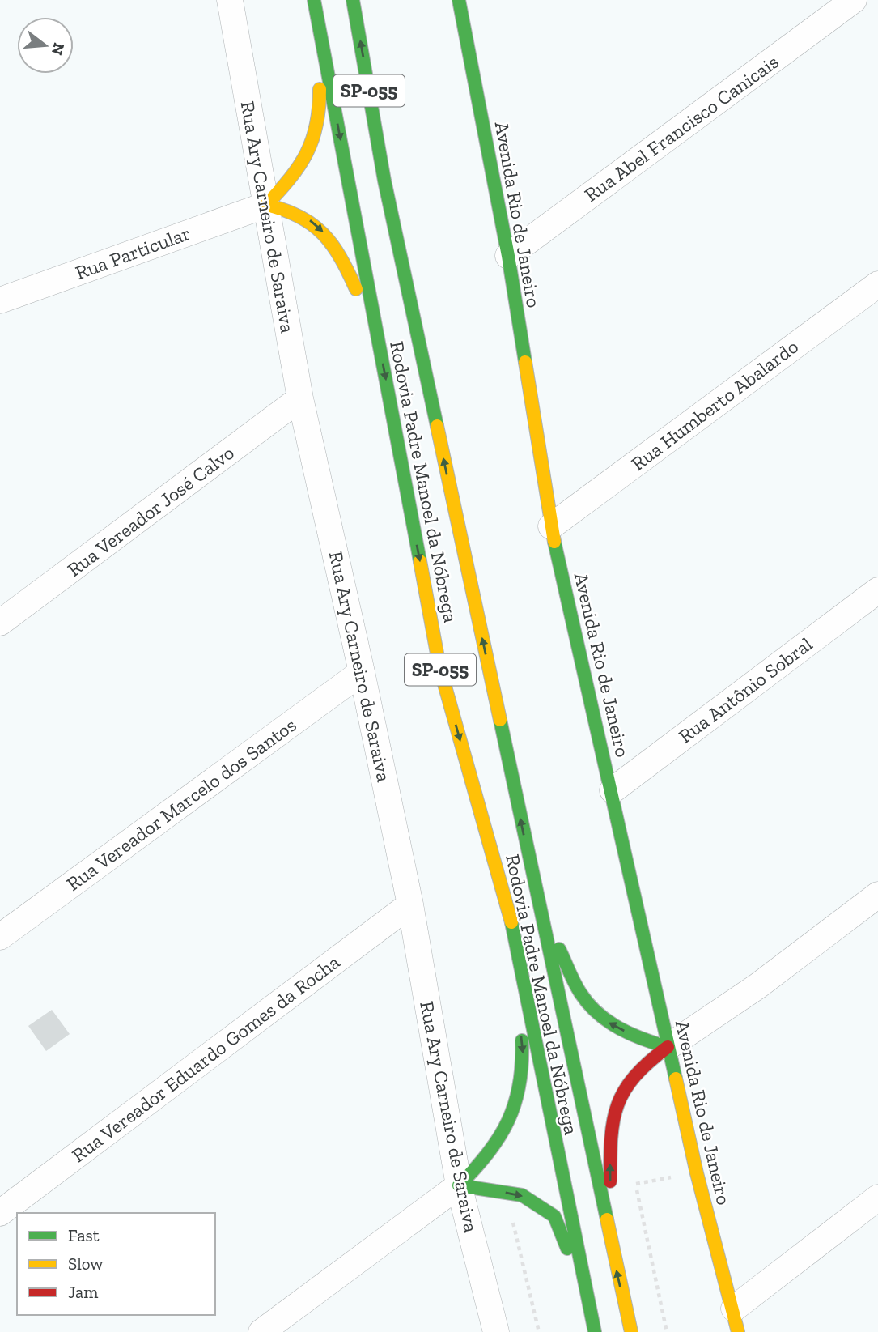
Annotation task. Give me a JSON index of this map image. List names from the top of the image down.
{
  "streets": {
    "main road": ["SP-055", "Avenida Rio de Janeiro", "Rodovia Padre Manoel da Nóbrega"],
    "street": [
      "Rua Abel Francisco Canicais",
      "Rua Ary Carneiro de Saraiva",
      "Rua Particular",
      "Rua Humberto Abalardo",
      "Rua Vereador José Calvo",
      "Rua Antônio Sobral",
      "Rua Vereador Marcelo dos Santos",
      "Rua Vereador Eduardo Gomes da Rocha"
    ]
  },
  "crossings": [
    ["Rua Abel Francisco Canicais", "Avenida Rio de Janeiro"],
    ["Avenida Rio de Janeiro", "Rua Humberto Abalardo"],
    ["Avenida Rio de Janeiro", "Rua Antônio Sobral"],
    ["Rua Ary Carneiro de Saraiva", "Rua Particular"],
    ["Rua Ary Carneiro de Saraiva", "Rua Vereador José Calvo"],
    ["Rua Ary Carneiro de Saraiva", "Rua Vereador Marcelo dos Santos"],
    ["Rua Ary Carneiro de Saraiva", "Rua Vereador Eduardo Gomes da Rocha"]
  ],
  "legend": ["Fast", "Slow", "Jam"],
  "north": "right"
}
